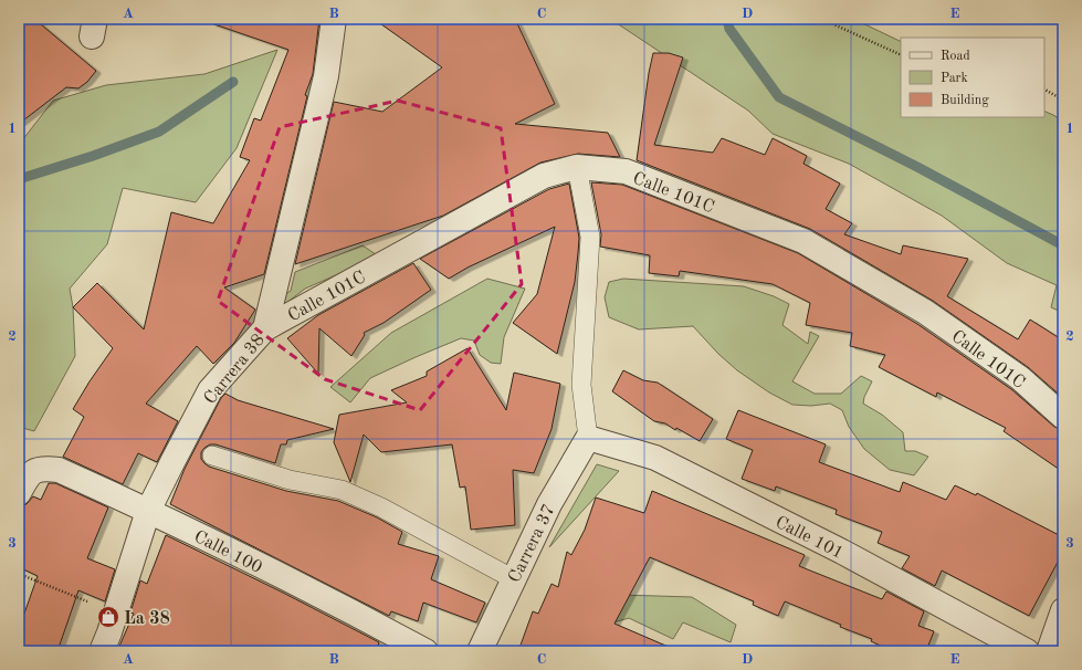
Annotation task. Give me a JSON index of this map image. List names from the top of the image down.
{
  "streets": {
    "street": [
      "Calle 101C",
      "Carrera 38",
      "Calle 101",
      "Carrera 37",
      "Calle 100"
    ]
  },
  "crossings": [
    ["Calle 101C", "Carrera 38"],
    ["Carrera 38", "Calle 100"],
    ["Calle 101", "Carrera 37"]
  ],
  "places": {
    "shop": ["La 38"]
  },
  "legend": ["Road", "Park", "Building"],
  "grid": {
    "columns": [
      "A",
      "B",
      "C",
      "D",
      "E"
    ],
    "rows": ["1", "2", "3"]
  }
}
